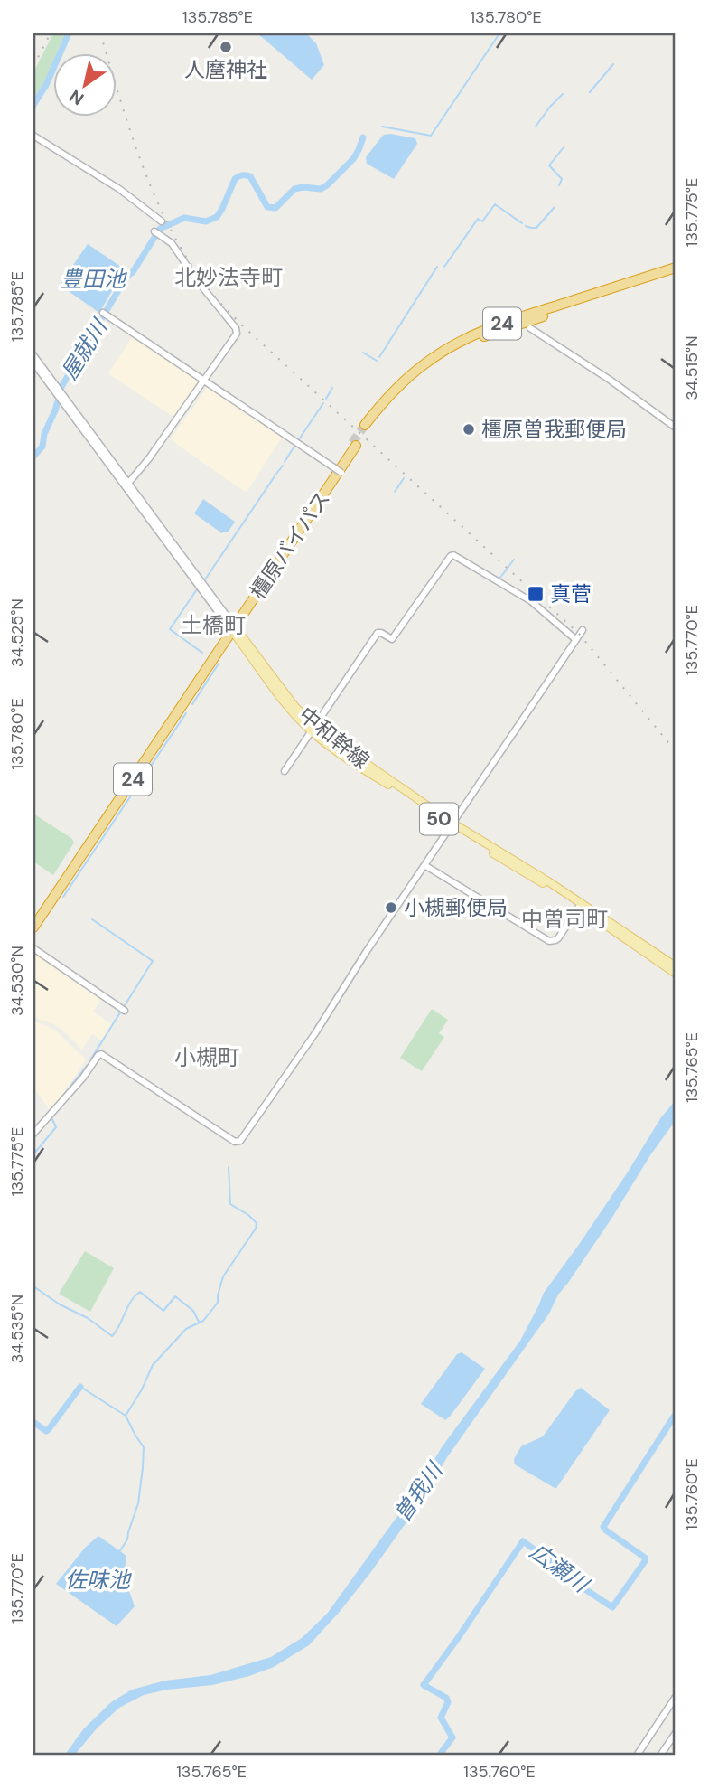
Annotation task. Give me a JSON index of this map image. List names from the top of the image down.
{
  "streets": {
    "highway": ["24", "橿原バイパス"],
    "main road": ["中和幹線", "50"]
  },
  "crossings": [
    ["橿原バイパス", "中和幹線"]
  ],
  "districts": [
    "北妙法寺町",
    "土橋町",
    "中曽司町",
    "小槻町"
  ],
  "water": [
    "豊田池",
    "屋就川",
    "曽我川",
    "広瀬川",
    "佐味池"
  ],
  "places": {
    "other": ["人麿神社", "橿原曽我郵便局", "小槻郵便局"],
    "transit": ["真菅"]
  },
  "north": "bottom left",
  "coordinates": [
    "135.785°E",
    "135.780°E",
    "135.775°E",
    "34.515°N",
    "34.525°N",
    "135.770°E",
    "34.530°N",
    "135.765°E",
    "34.535°N",
    "135.760°E"
  ]
}
